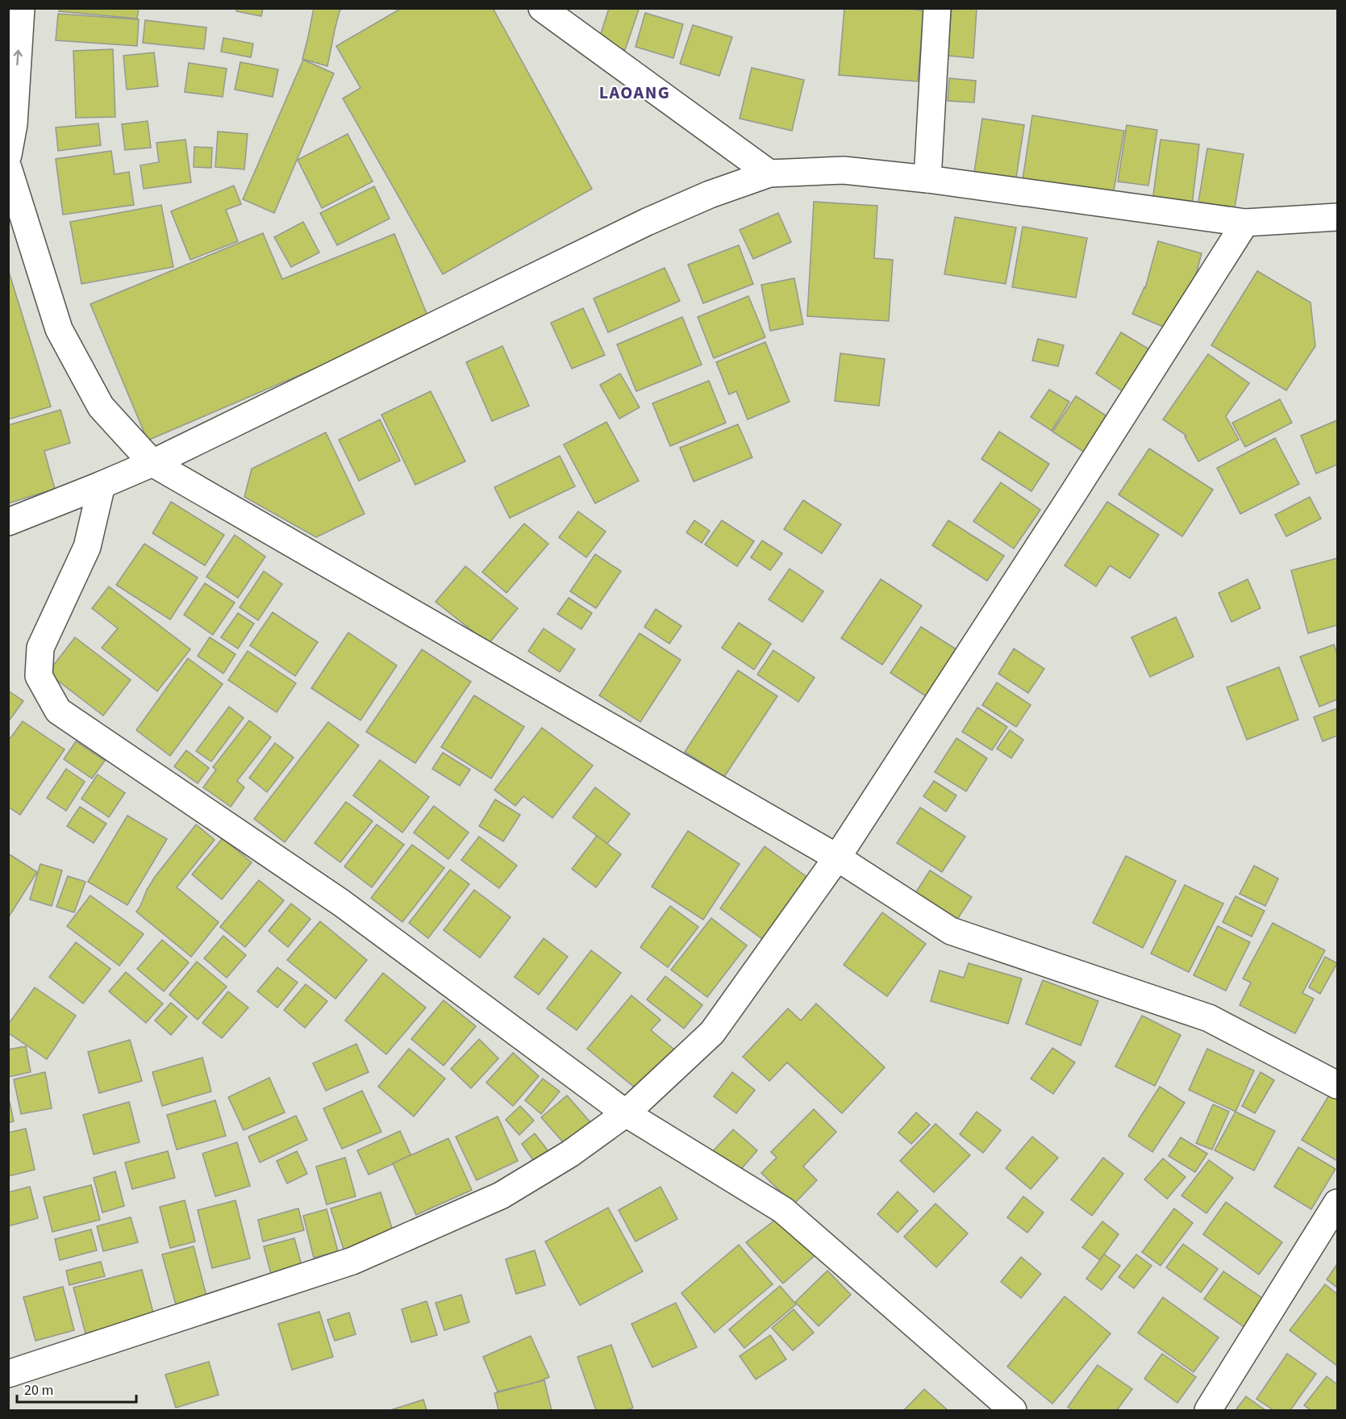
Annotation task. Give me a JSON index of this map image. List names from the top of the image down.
{
  "districts": ["LAOANG"],
  "scale_bar": "20 m"
}
